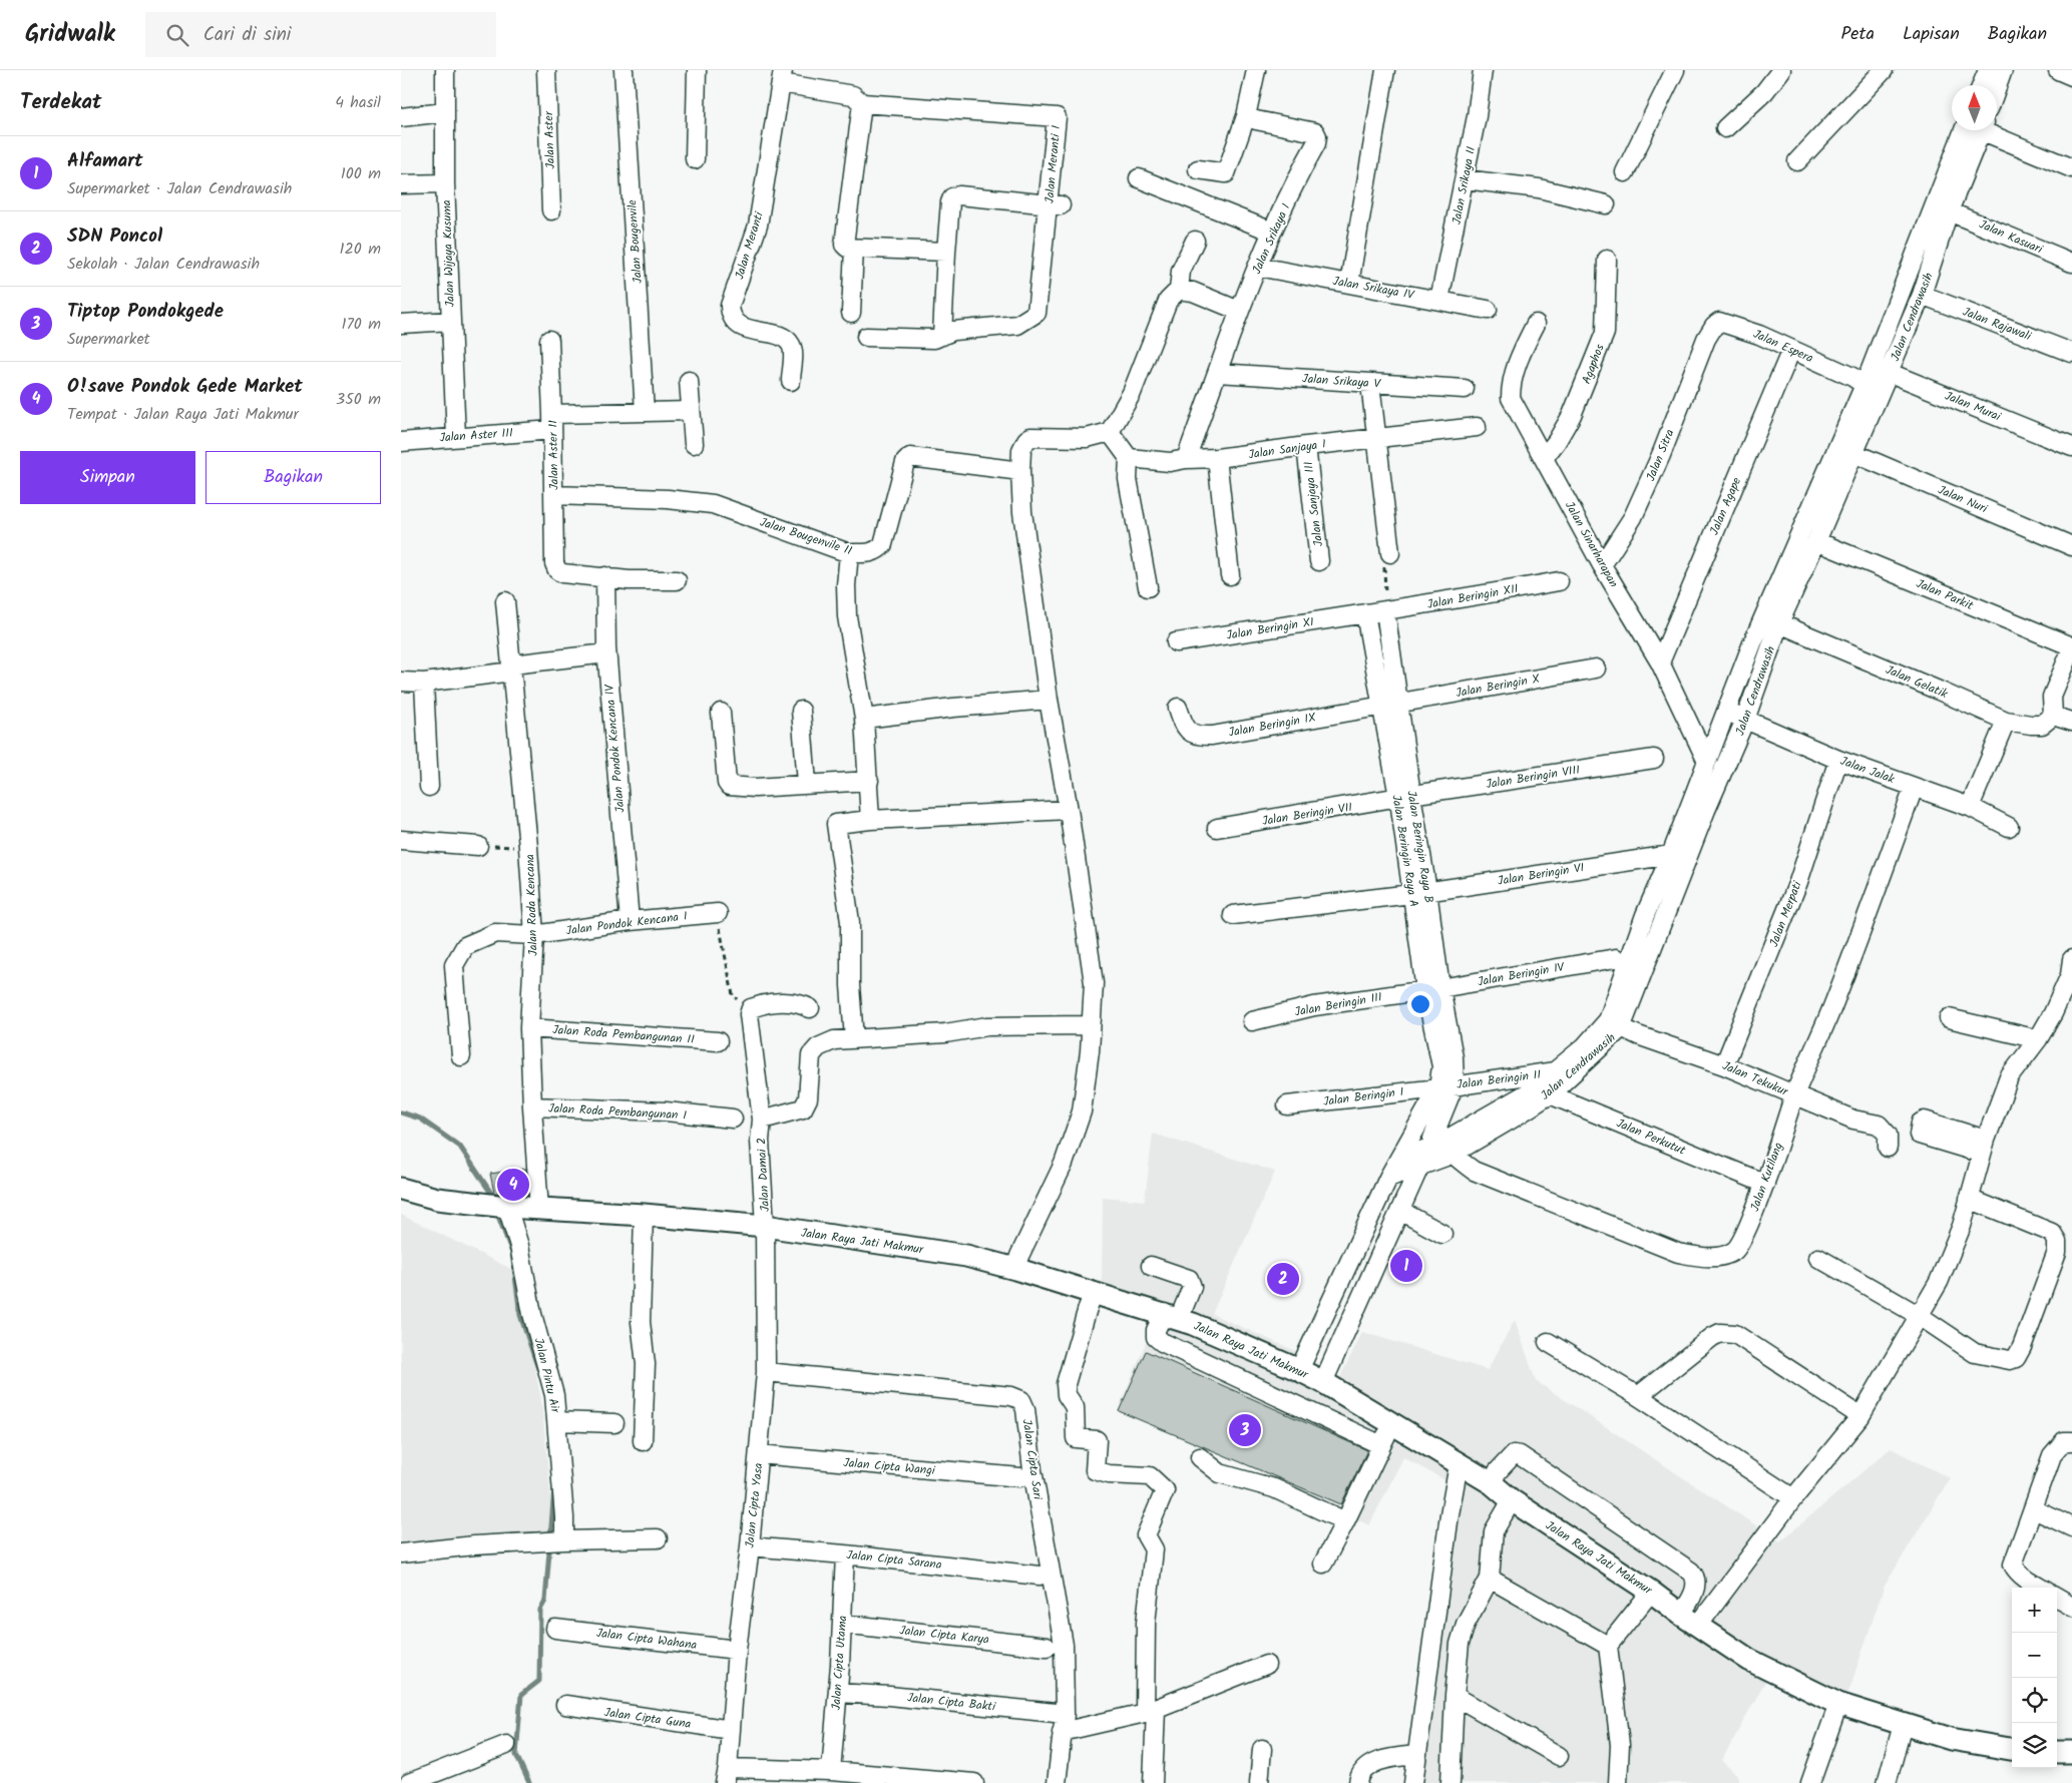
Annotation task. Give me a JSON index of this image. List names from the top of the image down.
{
  "streets": {
    "main road": ["Jalan Raya Jati Makmur"],
    "street": [
      "Jalan Aster",
      "Jalan Meranti I",
      "Jalan Srikaya II",
      "Jalan Kasuari",
      "Jalan Srikaya I",
      "Jalan Bougenvile",
      "Jalan Meranti",
      "Jalan Wijaya Kusuma",
      "Jalan Srikaya IV",
      "Jalan Cendrawasih",
      "Jalan Rajawali",
      "Jalan Espera",
      "Agaphos",
      "Jalan Srikaya V",
      "Jalan Murai",
      "Jalan Aster III",
      "Jalan Sanjaya I",
      "Jalan Aster II",
      "Jalan Sitra",
      "Jalan Nuri",
      "Jalan Sanjaya III",
      "Jalan Agape",
      "Jalan Bougenvile II",
      "Jalan Sinarharapan",
      "Jalan Parkit",
      "Jalan Beringin XII",
      "Jalan Beringin XI",
      "Jalan Gelatik",
      "Jalan Beringin X",
      "Jalan Beringin IX",
      "Jalan Pondok Kencana IV",
      "Jalan Jalak",
      "Jalan Beringin VIII",
      "Jalan Beringin VII",
      "Jalan Beringin Raya B",
      "Jalan Beringin VI",
      "Jalan Roda Kencana",
      "Jalan Merpati",
      "Jalan Pondok Kencana I",
      "Jalan Beringin IV",
      "Jalan Beringin III",
      "Jalan Roda Pembangunan II",
      "Jalan Tekukur",
      "Jalan Beringin II",
      "Jalan Beringin I",
      "Jalan Roda Pembangunan I",
      "Jalan Perkutut",
      "Jalan Damai 2",
      "Jalan Kutilang",
      "Jalan Pintu Air",
      "Jalan Cipta Sari",
      "Jalan Cipta Wangi",
      "Jalan Cipta Yasa",
      "Jalan Cipta Sarana",
      "Jalan Cipta Karya",
      "Jalan Cipta Wahana",
      "Jalan Cipta Utama",
      "Jalan Cipta Bakti",
      "Jalan Cipta Guna"
    ]
  },
  "crossings": [
    ["Jalan Meranti I", "Jalan Meranti"],
    ["Jalan Srikaya II", "Jalan Srikaya IV"],
    ["Jalan Kasuari", "Jalan Cendrawasih"],
    ["Jalan Srikaya I", "Jalan Srikaya IV"],
    ["Jalan Srikaya I", "Jalan Srikaya V"],
    ["Jalan Srikaya I", "Jalan Sanjaya I"],
    ["Jalan Bougenvile", "Jalan Aster III"],
    ["Jalan Wijaya Kusuma", "Jalan Aster III"],
    ["Jalan Cendrawasih", "Jalan Rajawali"],
    ["Jalan Cendrawasih", "Jalan Espera"],
    ["Jalan Cendrawasih", "Jalan Murai"],
    ["Jalan Cendrawasih", "Jalan Nuri"],
    ["Jalan Cendrawasih", "Jalan Sinarharapan"],
    ["Jalan Cendrawasih", "Jalan Parkit"],
    ["Jalan Cendrawasih", "Jalan Gelatik"],
    ["Jalan Cendrawasih", "Jalan Jalak"],
    ["Jalan Cendrawasih", "Jalan Beringin VI"],
    ["Jalan Cendrawasih", "Jalan Tekukur"],
    ["Jalan Cendrawasih", "Jalan Beringin II"],
    ["Jalan Cendrawasih", "Jalan Perkutut"],
    ["Jalan Cendrawasih", "Jalan Kutilang"],
    ["Jalan Espera", "Jalan Sitra"],
    ["Jalan Espera", "Jalan Agape"],
    ["Agaphos", "Jalan Sinarharapan"],
    ["Jalan Aster III", "Jalan Aster II"],
    ["Jalan Sanjaya I", "Jalan Sanjaya III"],
    ["Jalan Aster II", "Jalan Bougenvile II"],
    ["Jalan Aster II", "Jalan Pondok Kencana IV"],
    ["Jalan Sitra", "Jalan Sinarharapan"],
    ["Jalan Agape", "Jalan Sinarharapan"],
    ["Jalan Beringin XII", "Jalan Beringin XI"],
    ["Jalan Beringin XII", "Jalan Beringin Raya B"],
    ["Jalan Beringin X", "Jalan Beringin IX"],
    ["Jalan Beringin X", "Jalan Beringin Raya B"],
    ["Jalan Beringin IX", "Jalan Beringin Raya B"],
    ["Jalan Pondok Kencana IV", "Jalan Pondok Kencana I"],
    ["Jalan Jalak", "Jalan Merpati"],
    ["Jalan Jalak", "Jalan Kutilang"],
    ["Jalan Beringin VIII", "Jalan Beringin VII"],
    ["Jalan Beringin VIII", "Jalan Beringin Raya B"],
    ["Jalan Beringin VII", "Jalan Beringin Raya B"],
    ["Jalan Beringin Raya B", "Jalan Beringin VI"],
    ["Jalan Beringin Raya B", "Jalan Beringin IV"],
    ["Jalan Beringin Raya B", "Jalan Beringin III"],
    ["Jalan Beringin Raya B", "Jalan Beringin II"],
    ["Jalan Beringin Raya B", "Jalan Beringin I"],
    ["Jalan Roda Kencana", "Jalan Pondok Kencana I"],
    ["Jalan Roda Kencana", "Jalan Roda Pembangunan II"],
    ["Jalan Roda Kencana", "Jalan Roda Pembangunan I"],
    ["Jalan Roda Kencana", "Jalan Raya Jati Makmur"],
    ["Jalan Merpati", "Jalan Tekukur"],
    ["Jalan Beringin IV", "Jalan Beringin III"],
    ["Jalan Tekukur", "Jalan Kutilang"],
    ["Jalan Beringin II", "Jalan Beringin I"],
    ["Jalan Perkutut", "Jalan Kutilang"],
    ["Jalan Damai 2", "Jalan Raya Jati Makmur"],
    ["Jalan Damai 2", "Jalan Cipta Yasa"],
    ["Jalan Raya Jati Makmur", "Jalan Pintu Air"],
    ["Jalan Raya Jati Makmur", "Jalan Cipta Yasa"],
    ["Jalan Cipta Sari", "Jalan Cipta Yasa"],
    ["Jalan Cipta Sari", "Jalan Cipta Bakti"],
    ["Jalan Cipta Wangi", "Jalan Cipta Yasa"],
    ["Jalan Cipta Yasa", "Jalan Cipta Sarana"],
    ["Jalan Cipta Yasa", "Jalan Cipta Wahana"],
    ["Jalan Cipta Yasa", "Jalan Cipta Guna"],
    ["Jalan Cipta Sarana", "Jalan Cipta Utama"],
    ["Jalan Cipta Karya", "Jalan Cipta Utama"],
    ["Jalan Cipta Utama", "Jalan Cipta Bakti"]
  ],
  "north": "top",
  "page": {
    "header": "Gridwalk",
    "search": "Cari di sini",
    "nav": ["Peta", "Lapisan", "Bagikan"],
    "heading": ["Terdekat", "4 hasil"],
    "list": [
      {
        "mark": "1",
        "name": "Alfamart",
        "note": "Supermarket · Jalan Cendrawasih",
        "value": "100 m"
      },
      {
        "mark": "2",
        "name": "SDN Poncol",
        "note": "Sekolah · Jalan Cendrawasih",
        "value": "120 m"
      },
      {
        "mark": "3",
        "name": "Tiptop Pondokgede",
        "note": "Supermarket",
        "value": "170 m"
      },
      {
        "mark": "4",
        "name": "O!save Pondok Gede Market",
        "note": "Tempat · Jalan Raya Jati Makmur",
        "value": "350 m"
      }
    ],
    "buttons": ["Simpan", "Bagikan"],
    "pins": [
      "4",
      "1",
      "2",
      "3"
    ],
    "map_buttons": ["+", "−"]
  }
}
